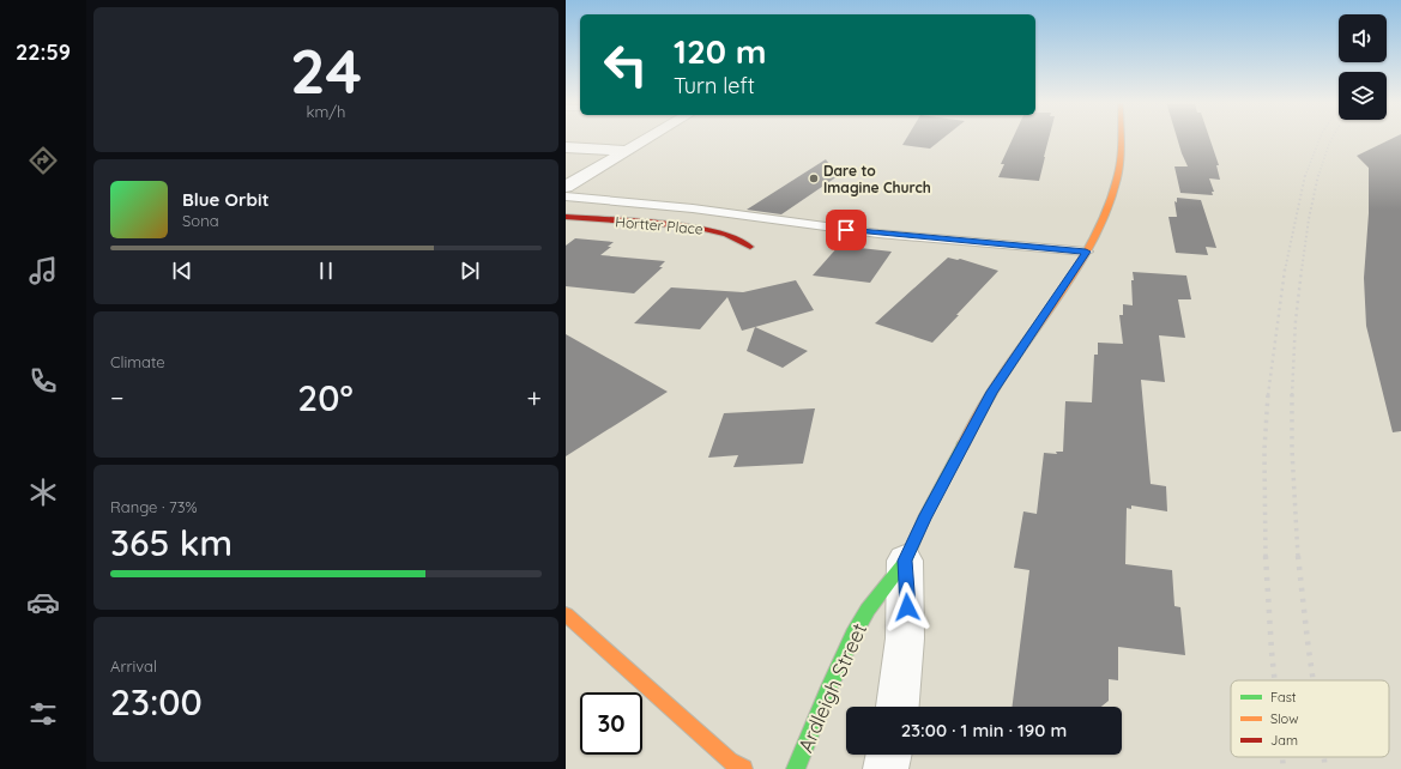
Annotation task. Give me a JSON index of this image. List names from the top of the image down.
{
  "streets": {
    "street": ["Hortter Place", "Ardleigh Street"]
  },
  "places": ["Dare to Imagine Church"],
  "legend": ["Fast", "Slow", "Jam"],
  "page": {
    "tabs": "22:59",
    "tile": [
      ["24", "km/h"],
      "Climate",
      ["Range · 73%", "365 km"],
      ["Arrival", "23:00"]
    ],
    "turn": ["120 m", "Turn left"],
    "song": ["Blue Orbit", "Sona"],
    "heat": ["−", "20°", "+"],
    "limit": "30",
    "trip": "23:00 · 1 min · 190 m"
  }
}
